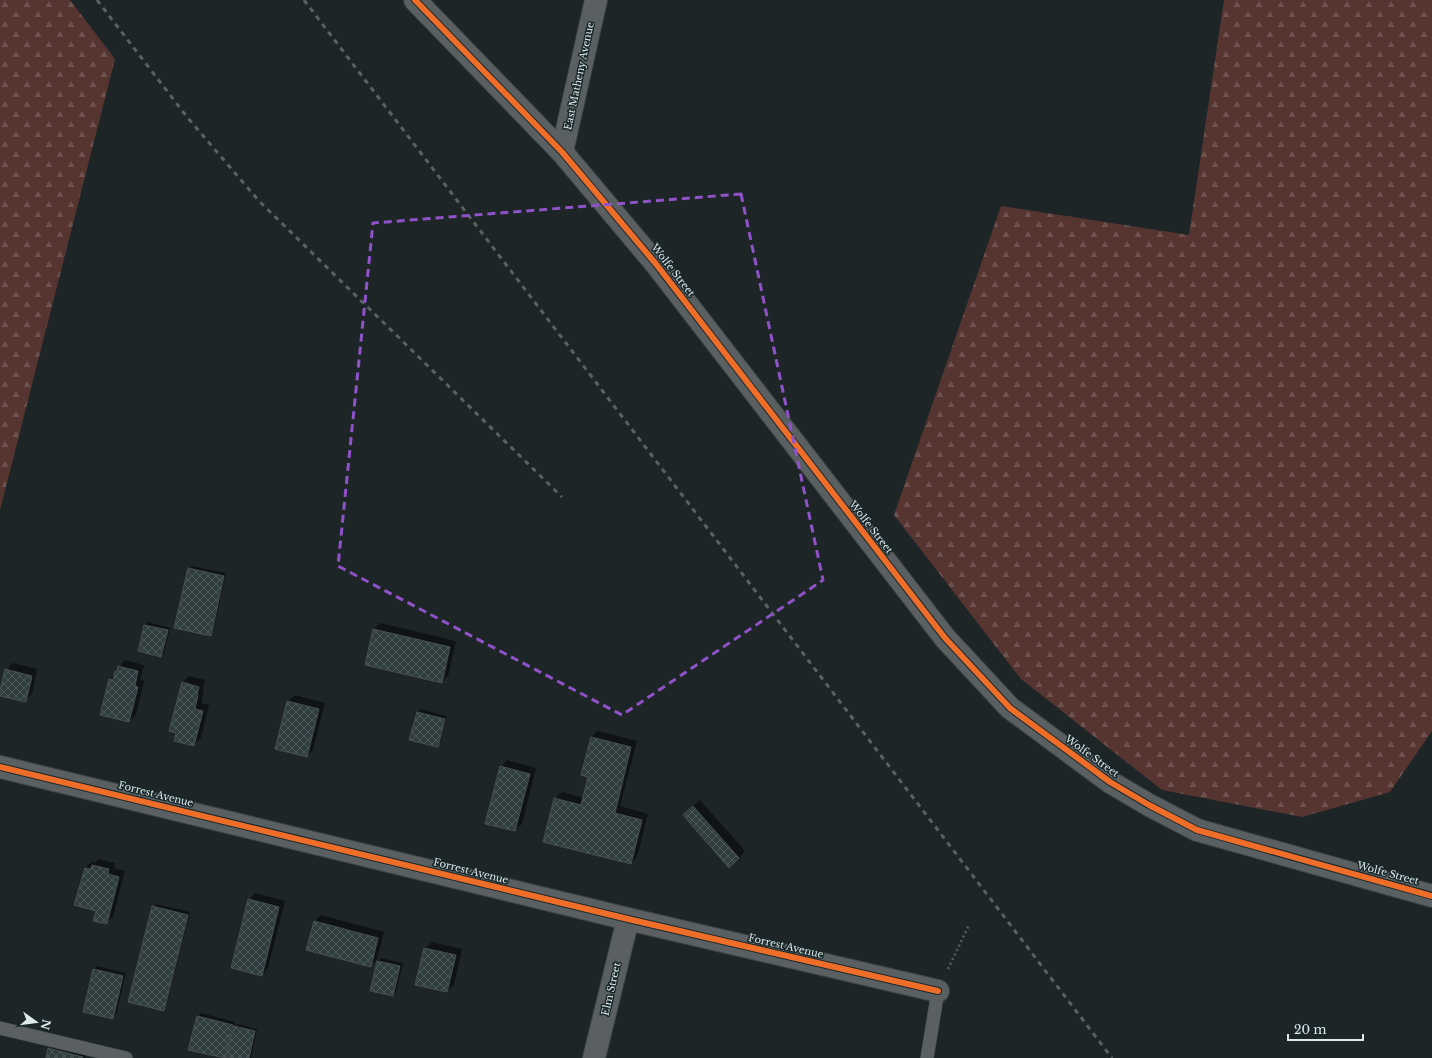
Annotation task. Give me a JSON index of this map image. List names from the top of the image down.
{
  "streets": {
    "street": [
      "East Matheny Avenue",
      "Wolfe Street",
      "Forrest Avenue",
      "Elm Street"
    ]
  },
  "crossings": [
    ["East Matheny Avenue", "Wolfe Street"],
    ["Forrest Avenue", "Elm Street"]
  ],
  "scale_bar": "20 m",
  "north": "right"
}
